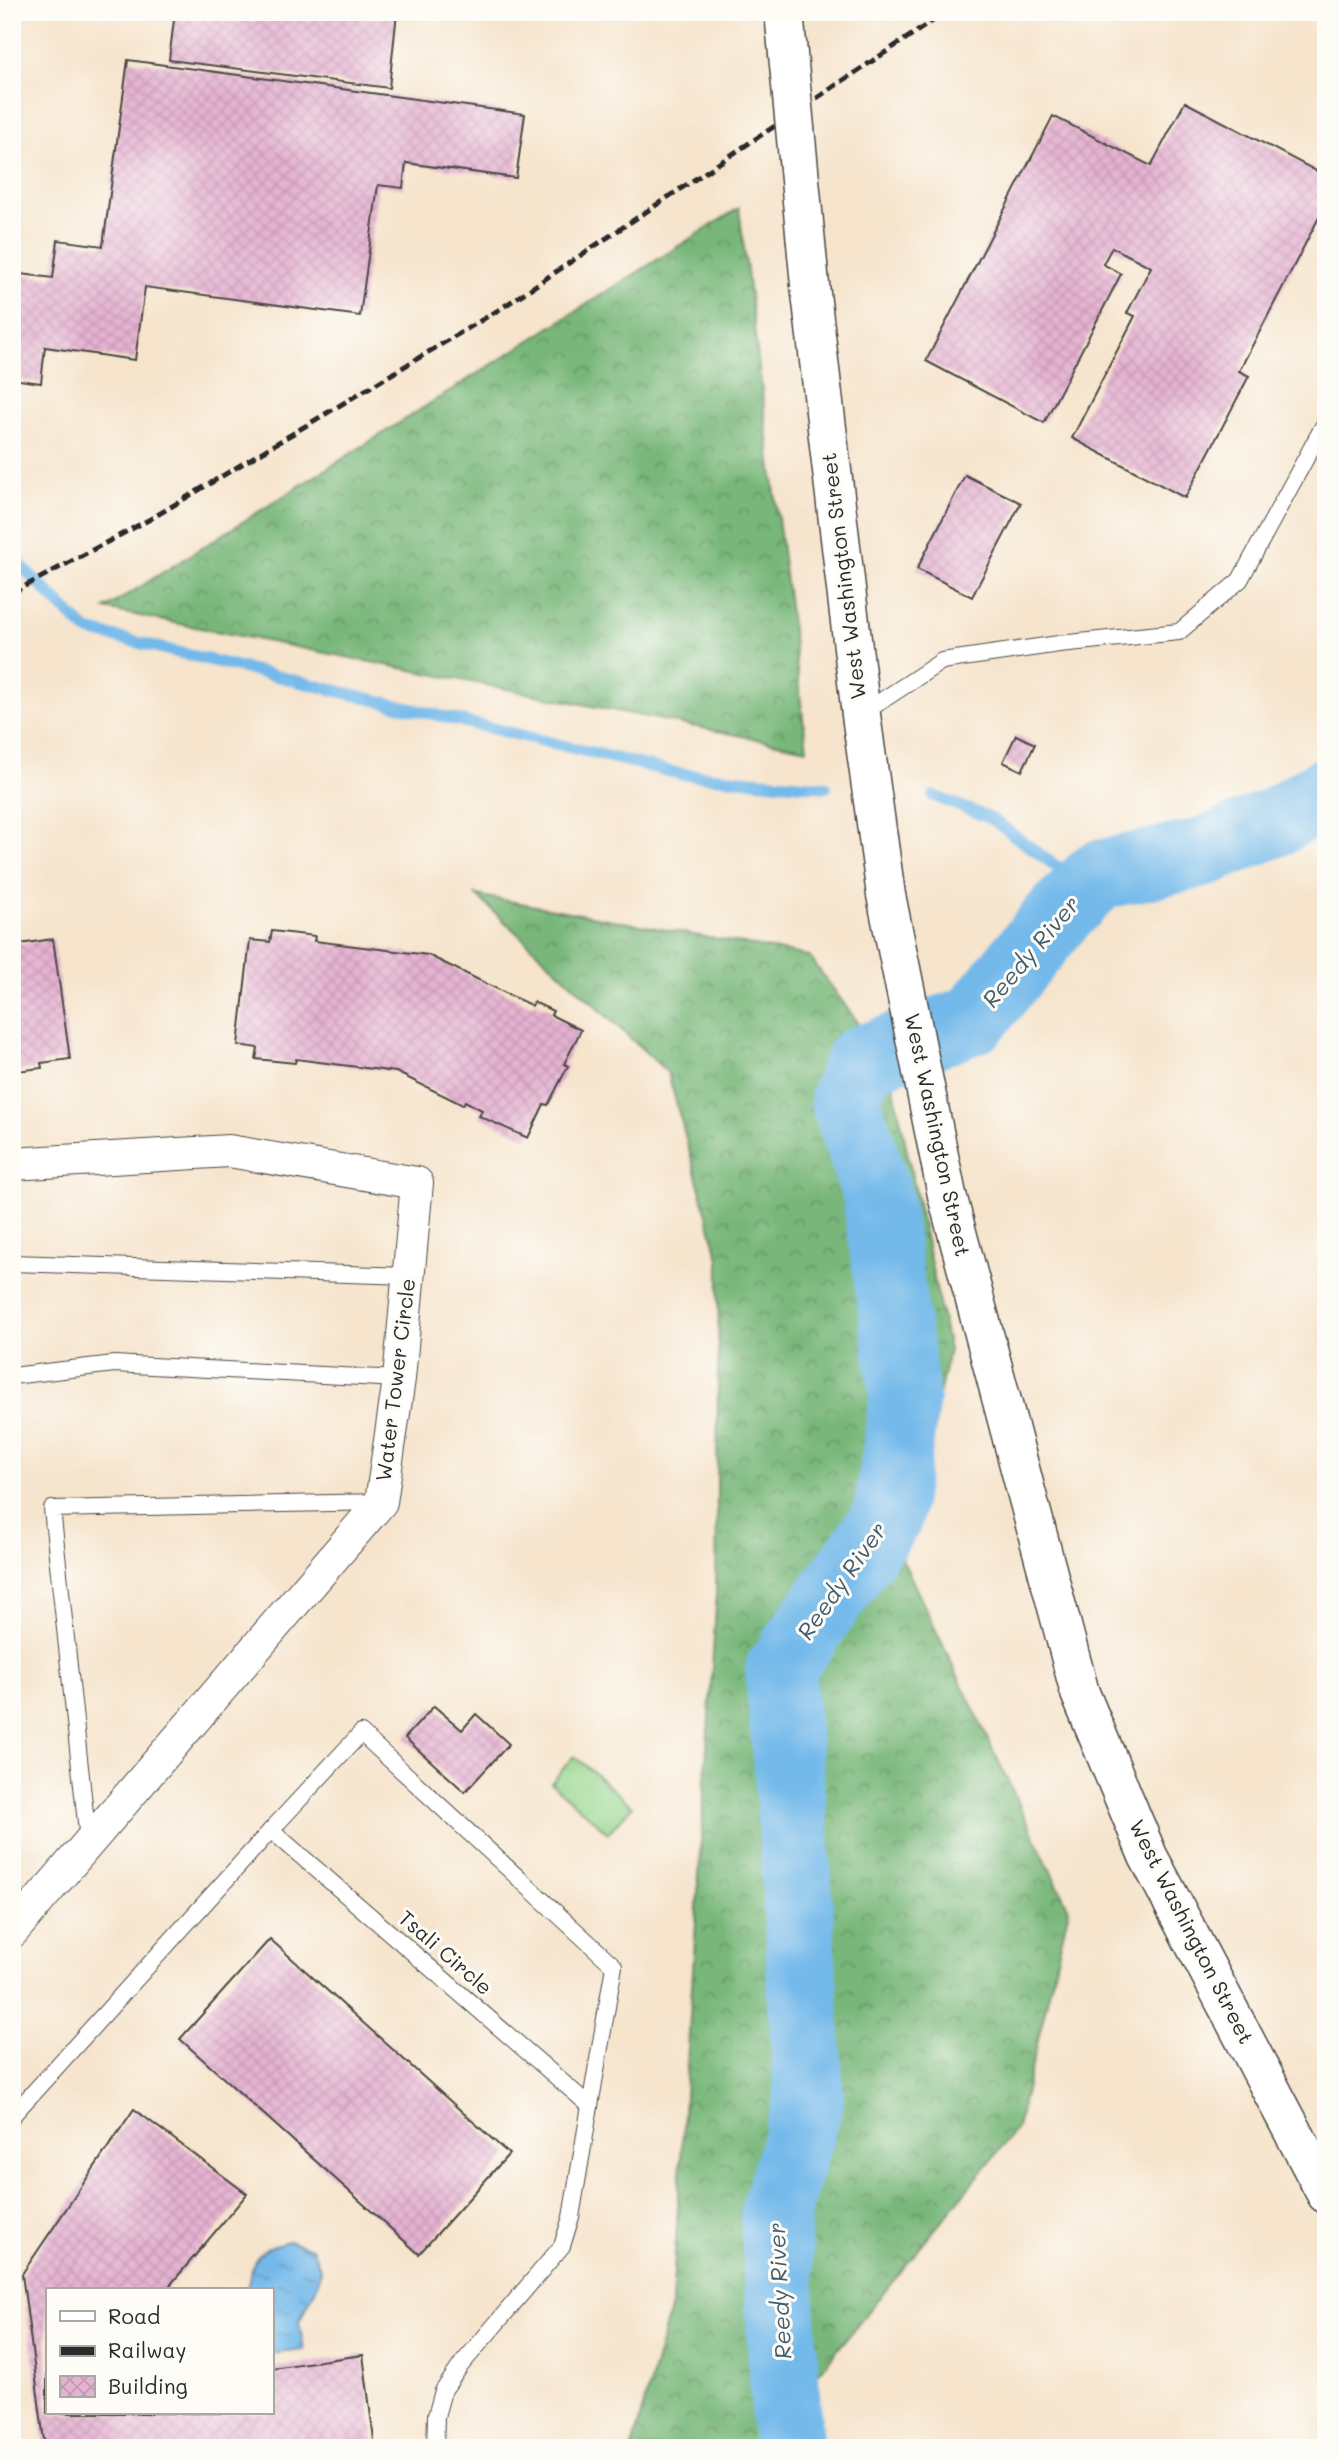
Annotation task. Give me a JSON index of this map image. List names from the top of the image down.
{
  "streets": {
    "street": ["West Washington Street", "Water Tower Circle"],
    "lane": ["Tsali Circle"]
  },
  "water": ["Reedy River"],
  "legend": ["Road", "Railway", "Building"]
}
